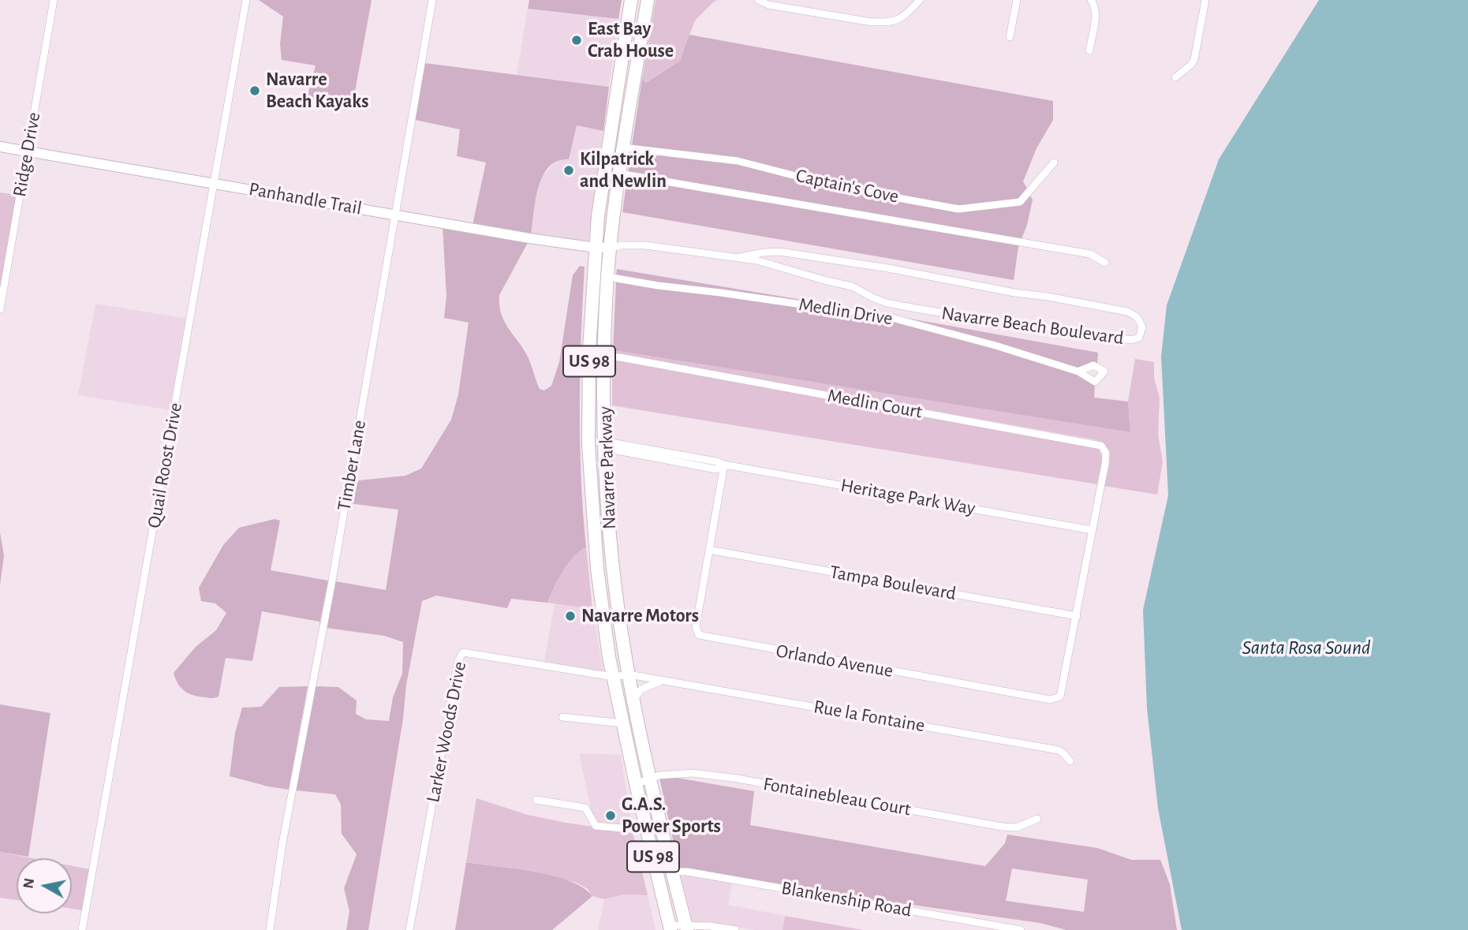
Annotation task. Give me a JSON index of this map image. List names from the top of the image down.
{
  "streets": {
    "highway": ["US 98", "Navarre Parkway"],
    "street": [
      "Ridge Drive",
      "Captain's Cove",
      "Panhandle Trail",
      "Medlin Drive",
      "Navarre Beach Boulevard",
      "Medlin Court",
      "Quail Roost Drive",
      "Timber Lane",
      "Heritage Park Way",
      "Tampa Boulevard",
      "Orlando Avenue",
      "Rue la Fontaine",
      "Larker Woods Drive",
      "Fontainebleau Court",
      "Blankenship Road"
    ]
  },
  "crossings": [
    ["Ridge Drive", "Panhandle Trail"],
    ["Captain's Cove", "Navarre Parkway"],
    ["Panhandle Trail", "Quail Roost Drive"],
    ["Panhandle Trail", "Timber Lane"],
    ["Panhandle Trail", "Navarre Parkway"],
    ["Medlin Drive", "Navarre Parkway"],
    ["Medlin Court", "Navarre Parkway"],
    ["Medlin Court", "Heritage Park Way"],
    ["Navarre Parkway", "Heritage Park Way"],
    ["Navarre Parkway", "Rue la Fontaine"],
    ["Navarre Parkway", "Larker Woods Drive"],
    ["Navarre Parkway", "Fontainebleau Court"],
    ["Navarre Parkway", "Blankenship Road"],
    ["Heritage Park Way", "Orlando Avenue"],
    ["Tampa Boulevard", "Orlando Avenue"],
    ["Rue la Fontaine", "Larker Woods Drive"]
  ],
  "water": ["Santa Rosa Sound"],
  "places": [
    "East Bay Crab House",
    "Navarre Beach Kayaks",
    "Kilpatrick and Newlin",
    "Navarre Motors",
    "G.A.S. Power Sports"
  ],
  "north": "left"
}
